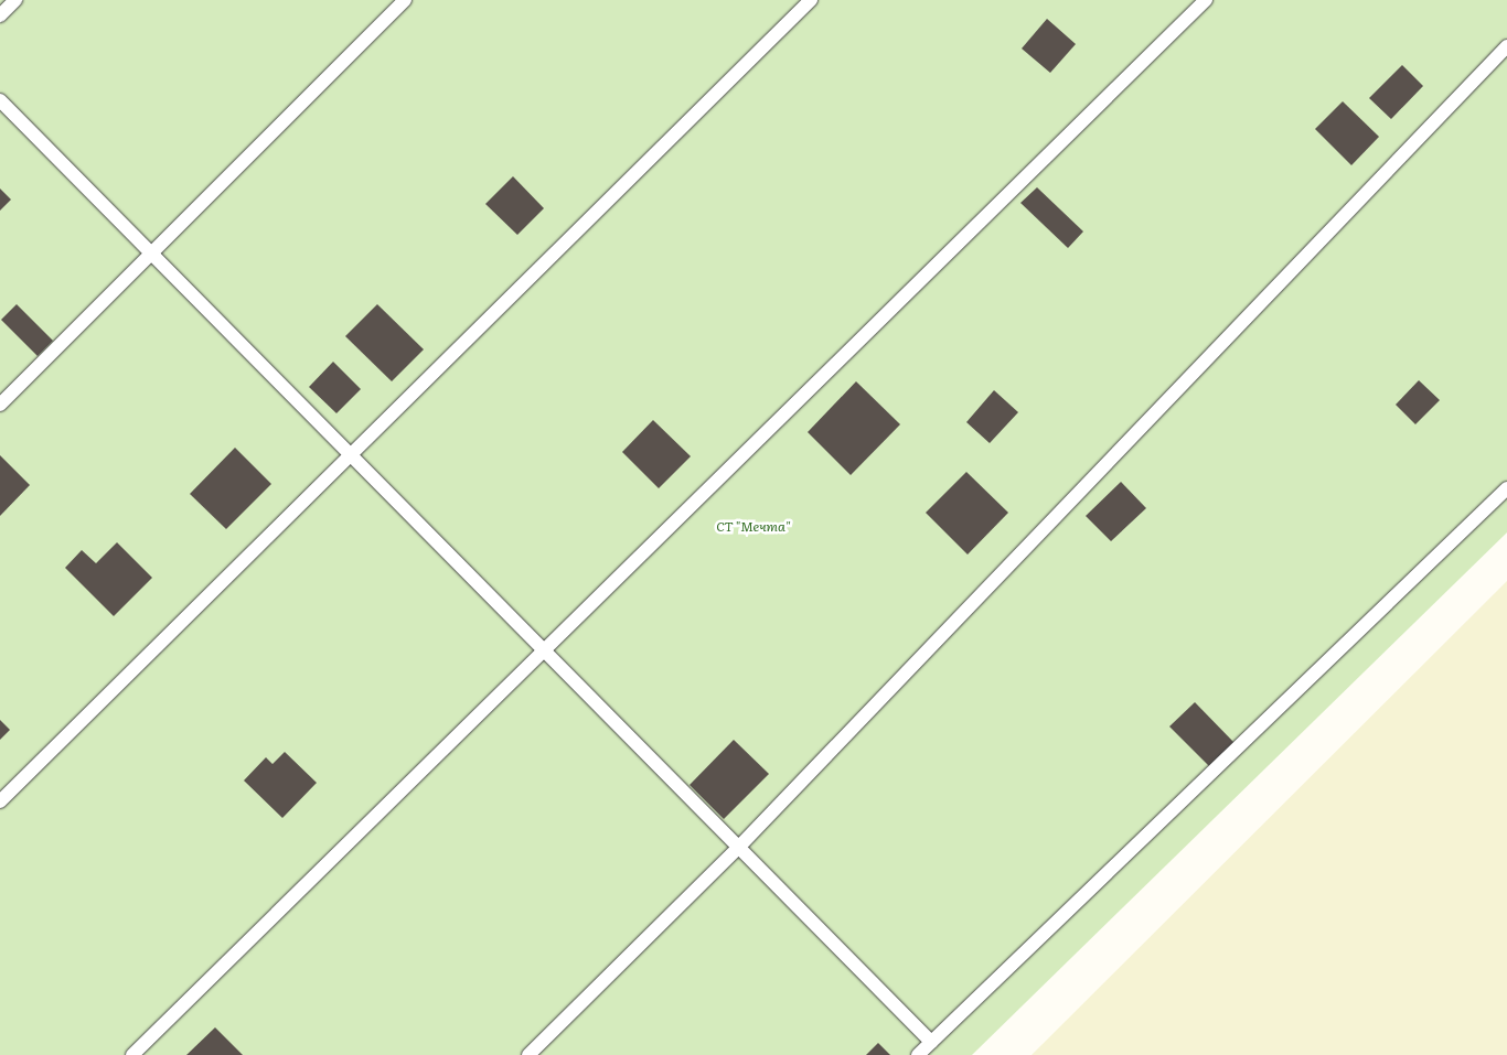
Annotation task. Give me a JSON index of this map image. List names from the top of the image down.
{
  "parks": ["СТ \"Мечта\""]
}
